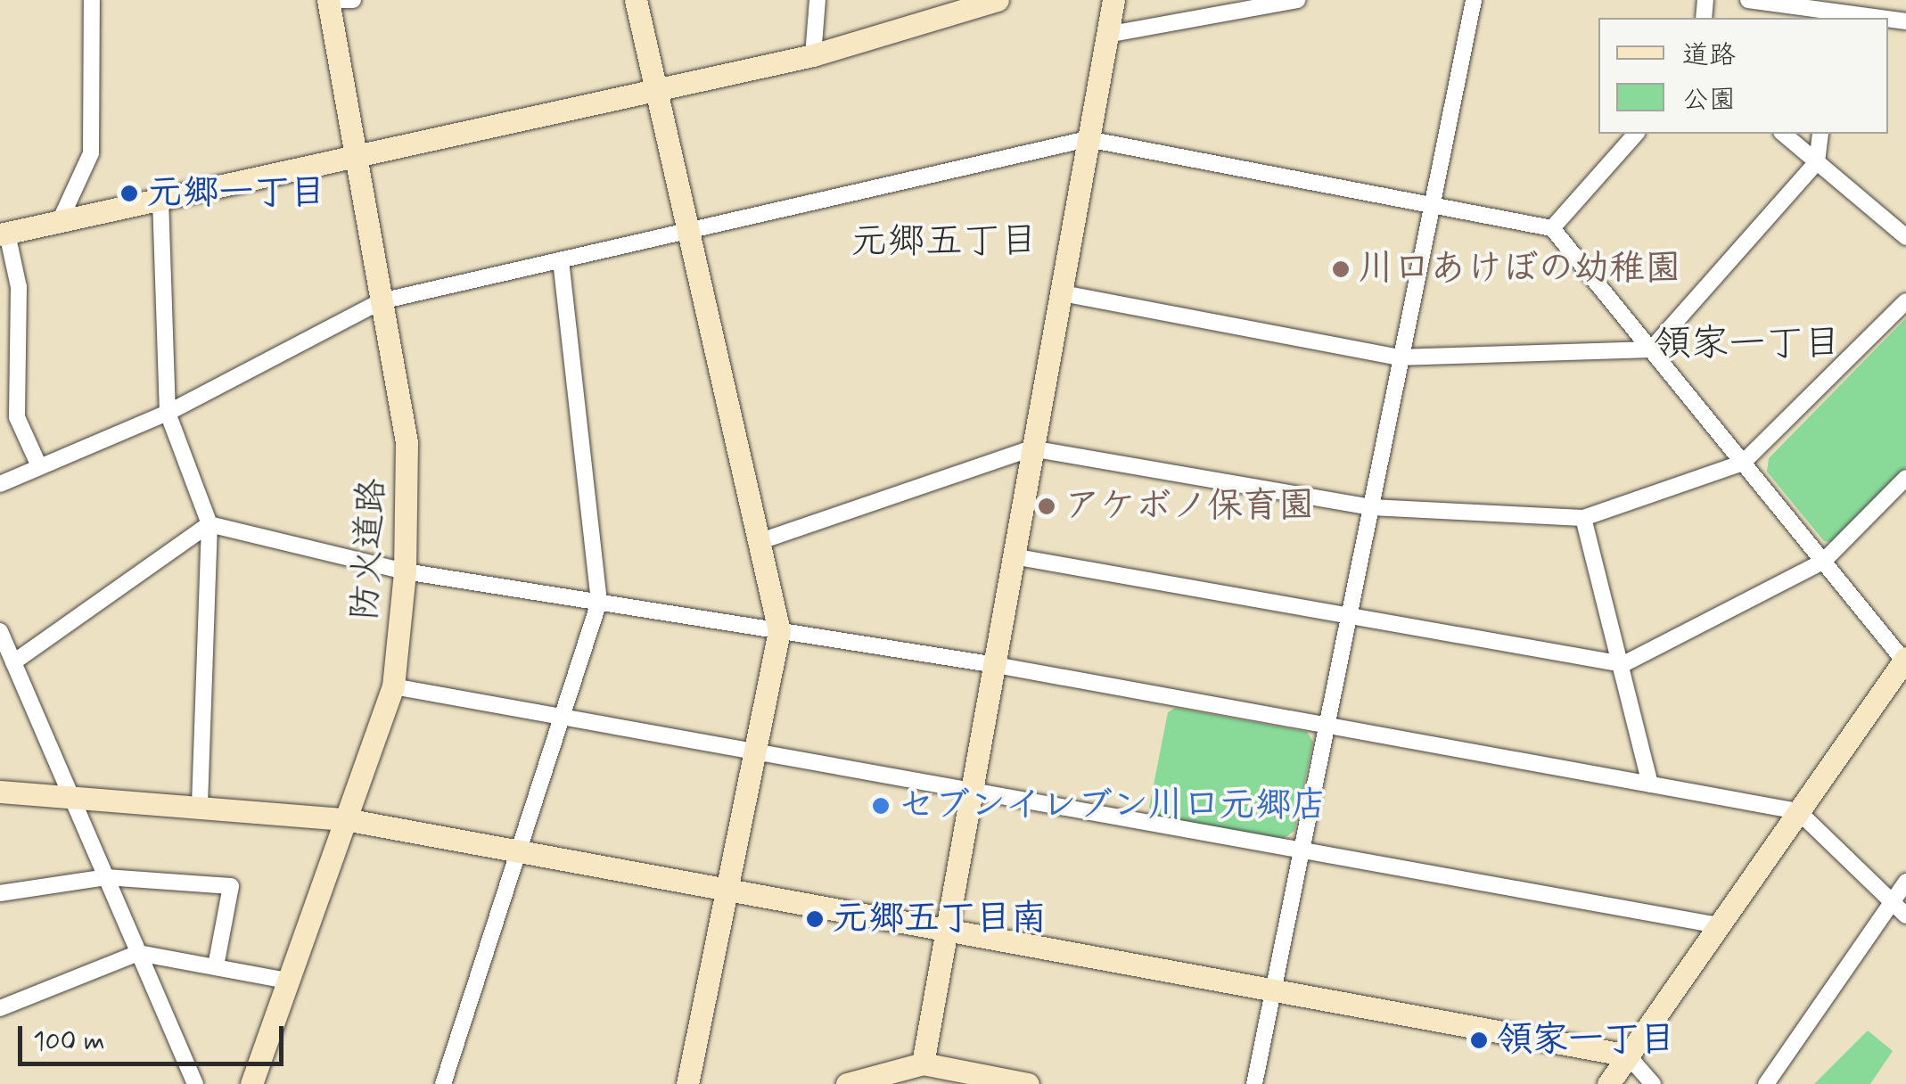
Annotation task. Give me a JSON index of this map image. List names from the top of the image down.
{
  "streets": {
    "street": ["防火道路"]
  },
  "districts": ["元郷五丁目", "領家一丁目"],
  "places": [
    "元郷一丁目",
    "川口あけぼの幼稚園",
    "アケボノ保育園",
    "セブンイレブン川口元郷店",
    "元郷五丁目南",
    "領家一丁目"
  ],
  "legend": ["道路", "公園"],
  "scale_bar": "100 m"
}
